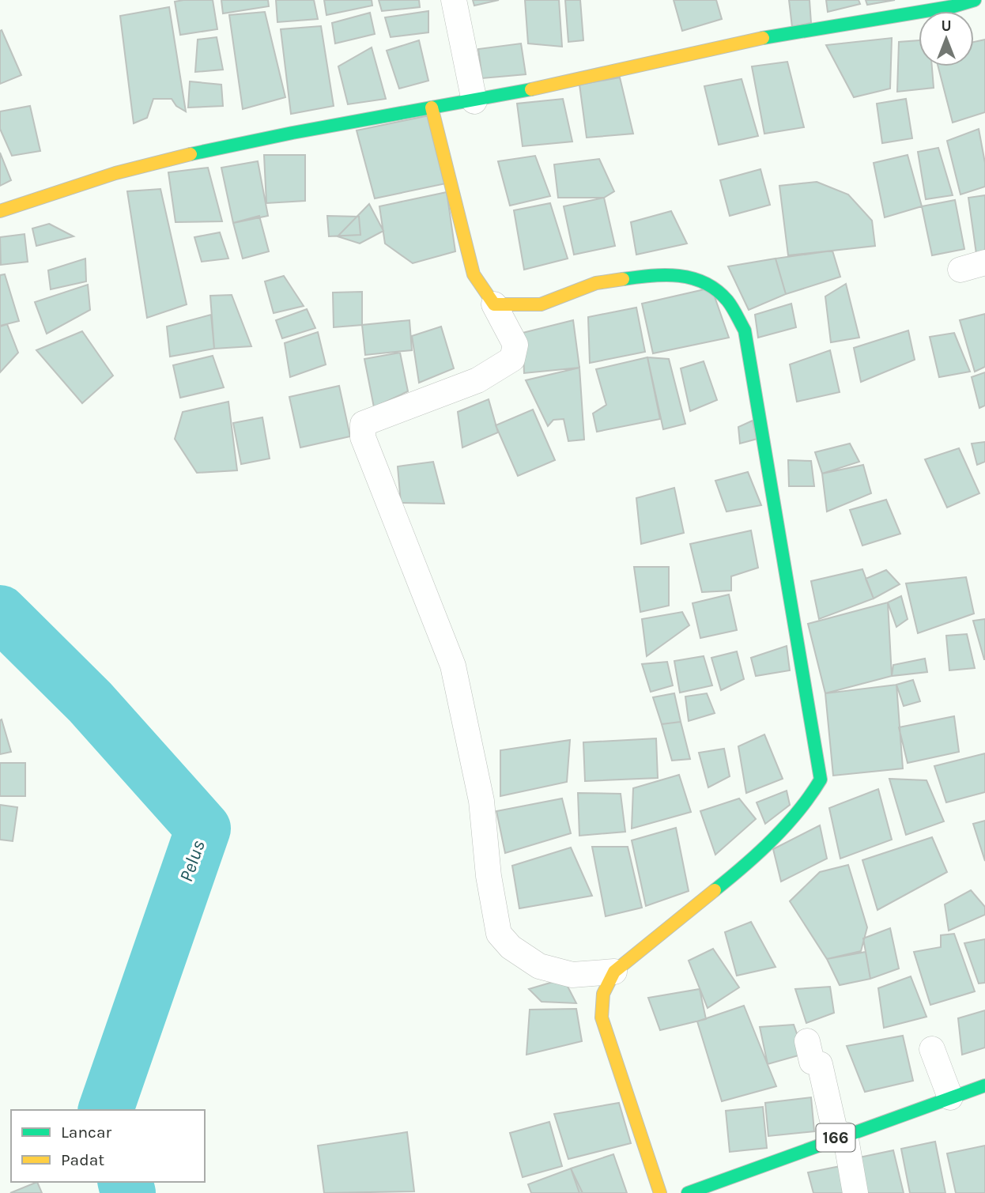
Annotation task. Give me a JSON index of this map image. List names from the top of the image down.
{
  "streets": {
    "street": ["166"]
  },
  "water": ["Pelus"],
  "legend": ["Lancar", "Padat"],
  "north": "top"
}
